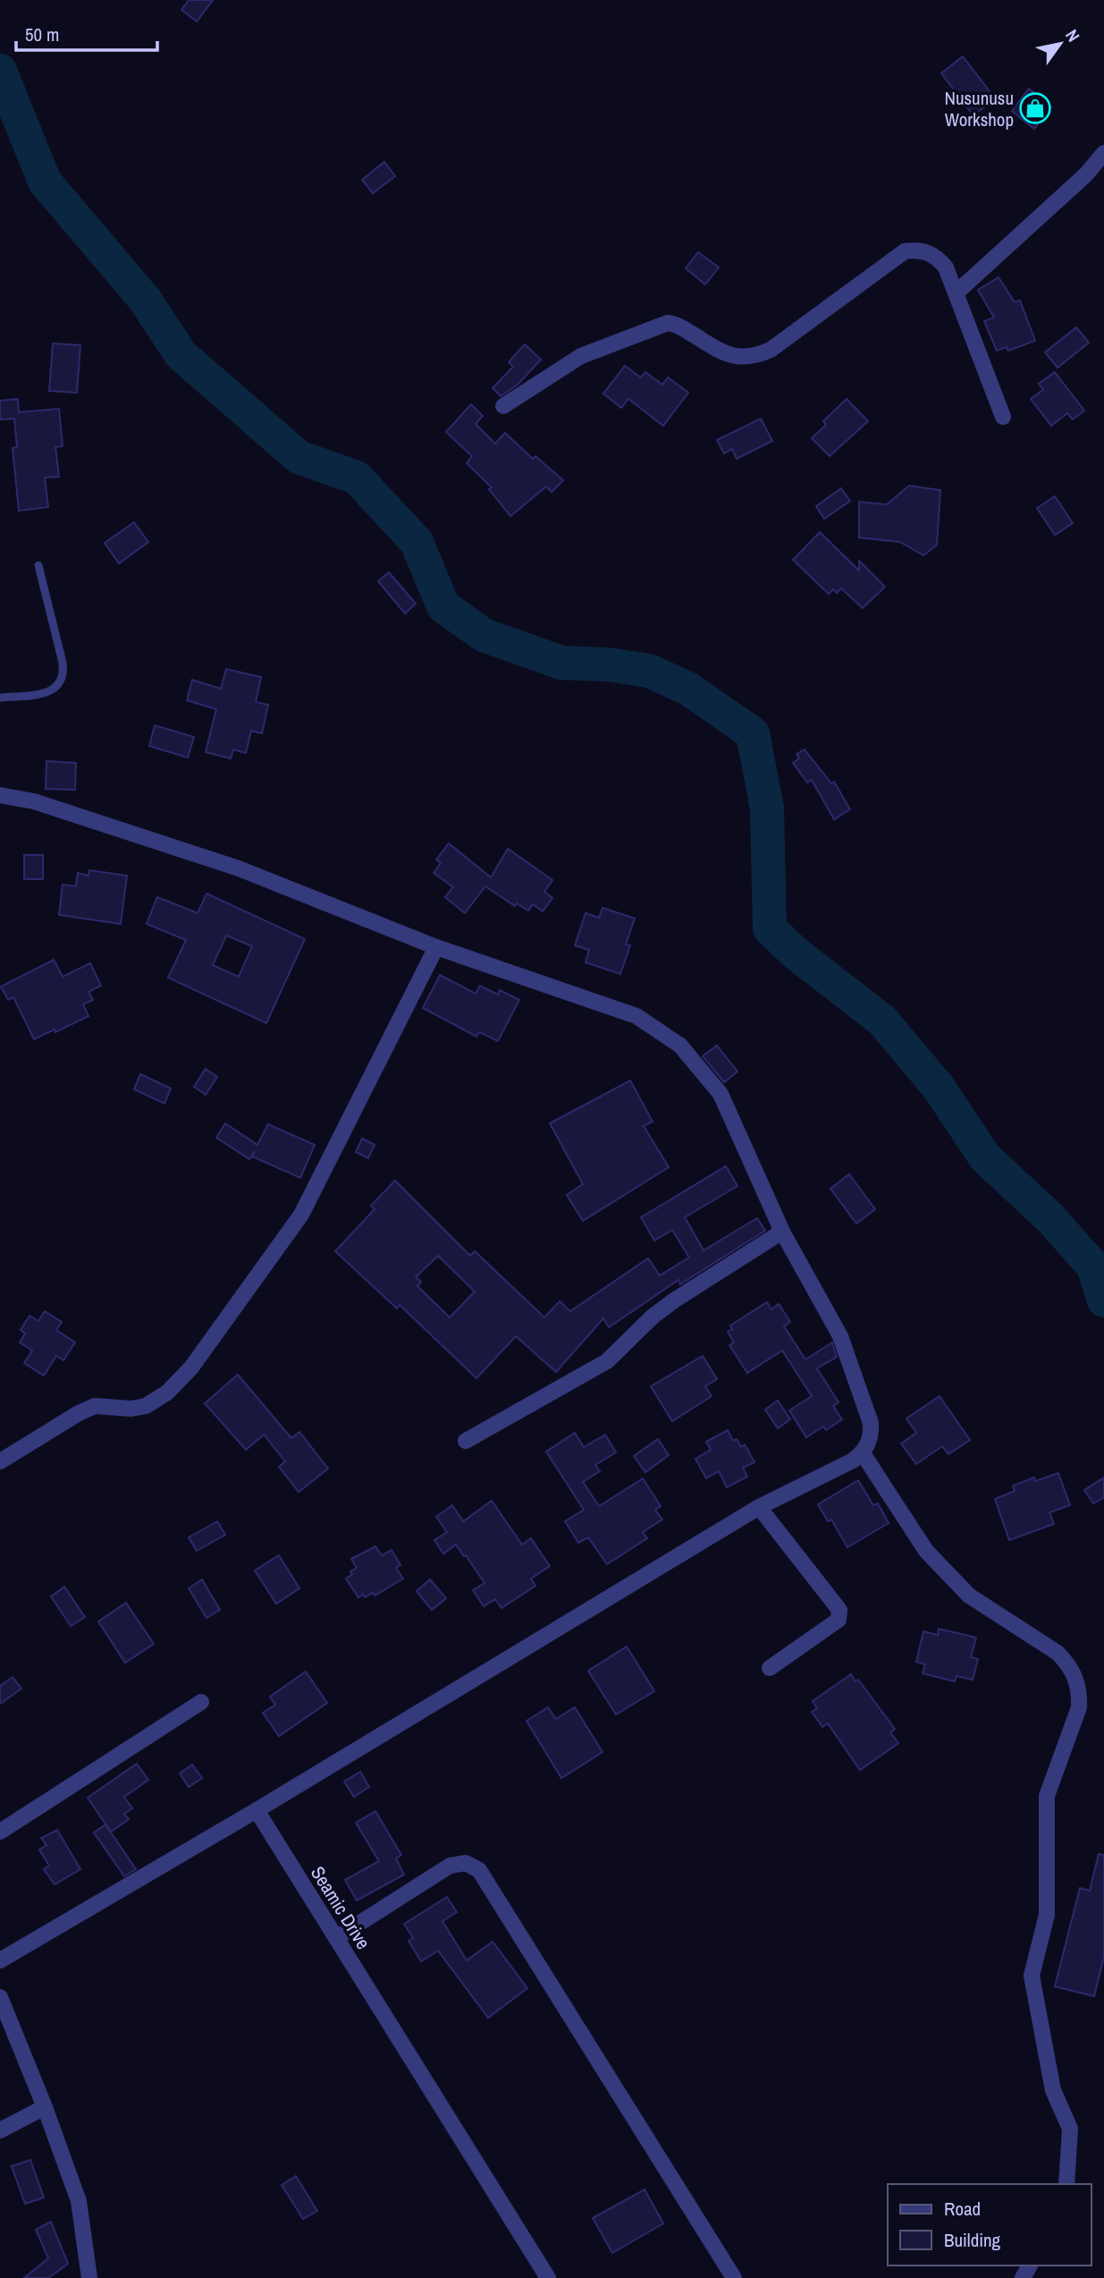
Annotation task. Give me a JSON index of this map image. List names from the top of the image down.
{
  "streets": {
    "street": ["Seamic Drive"]
  },
  "places": {
    "shop": ["Nusunusu Workshop"]
  },
  "legend": ["Road", "Building"],
  "scale_bar": "50 m",
  "north": "top right"
}
